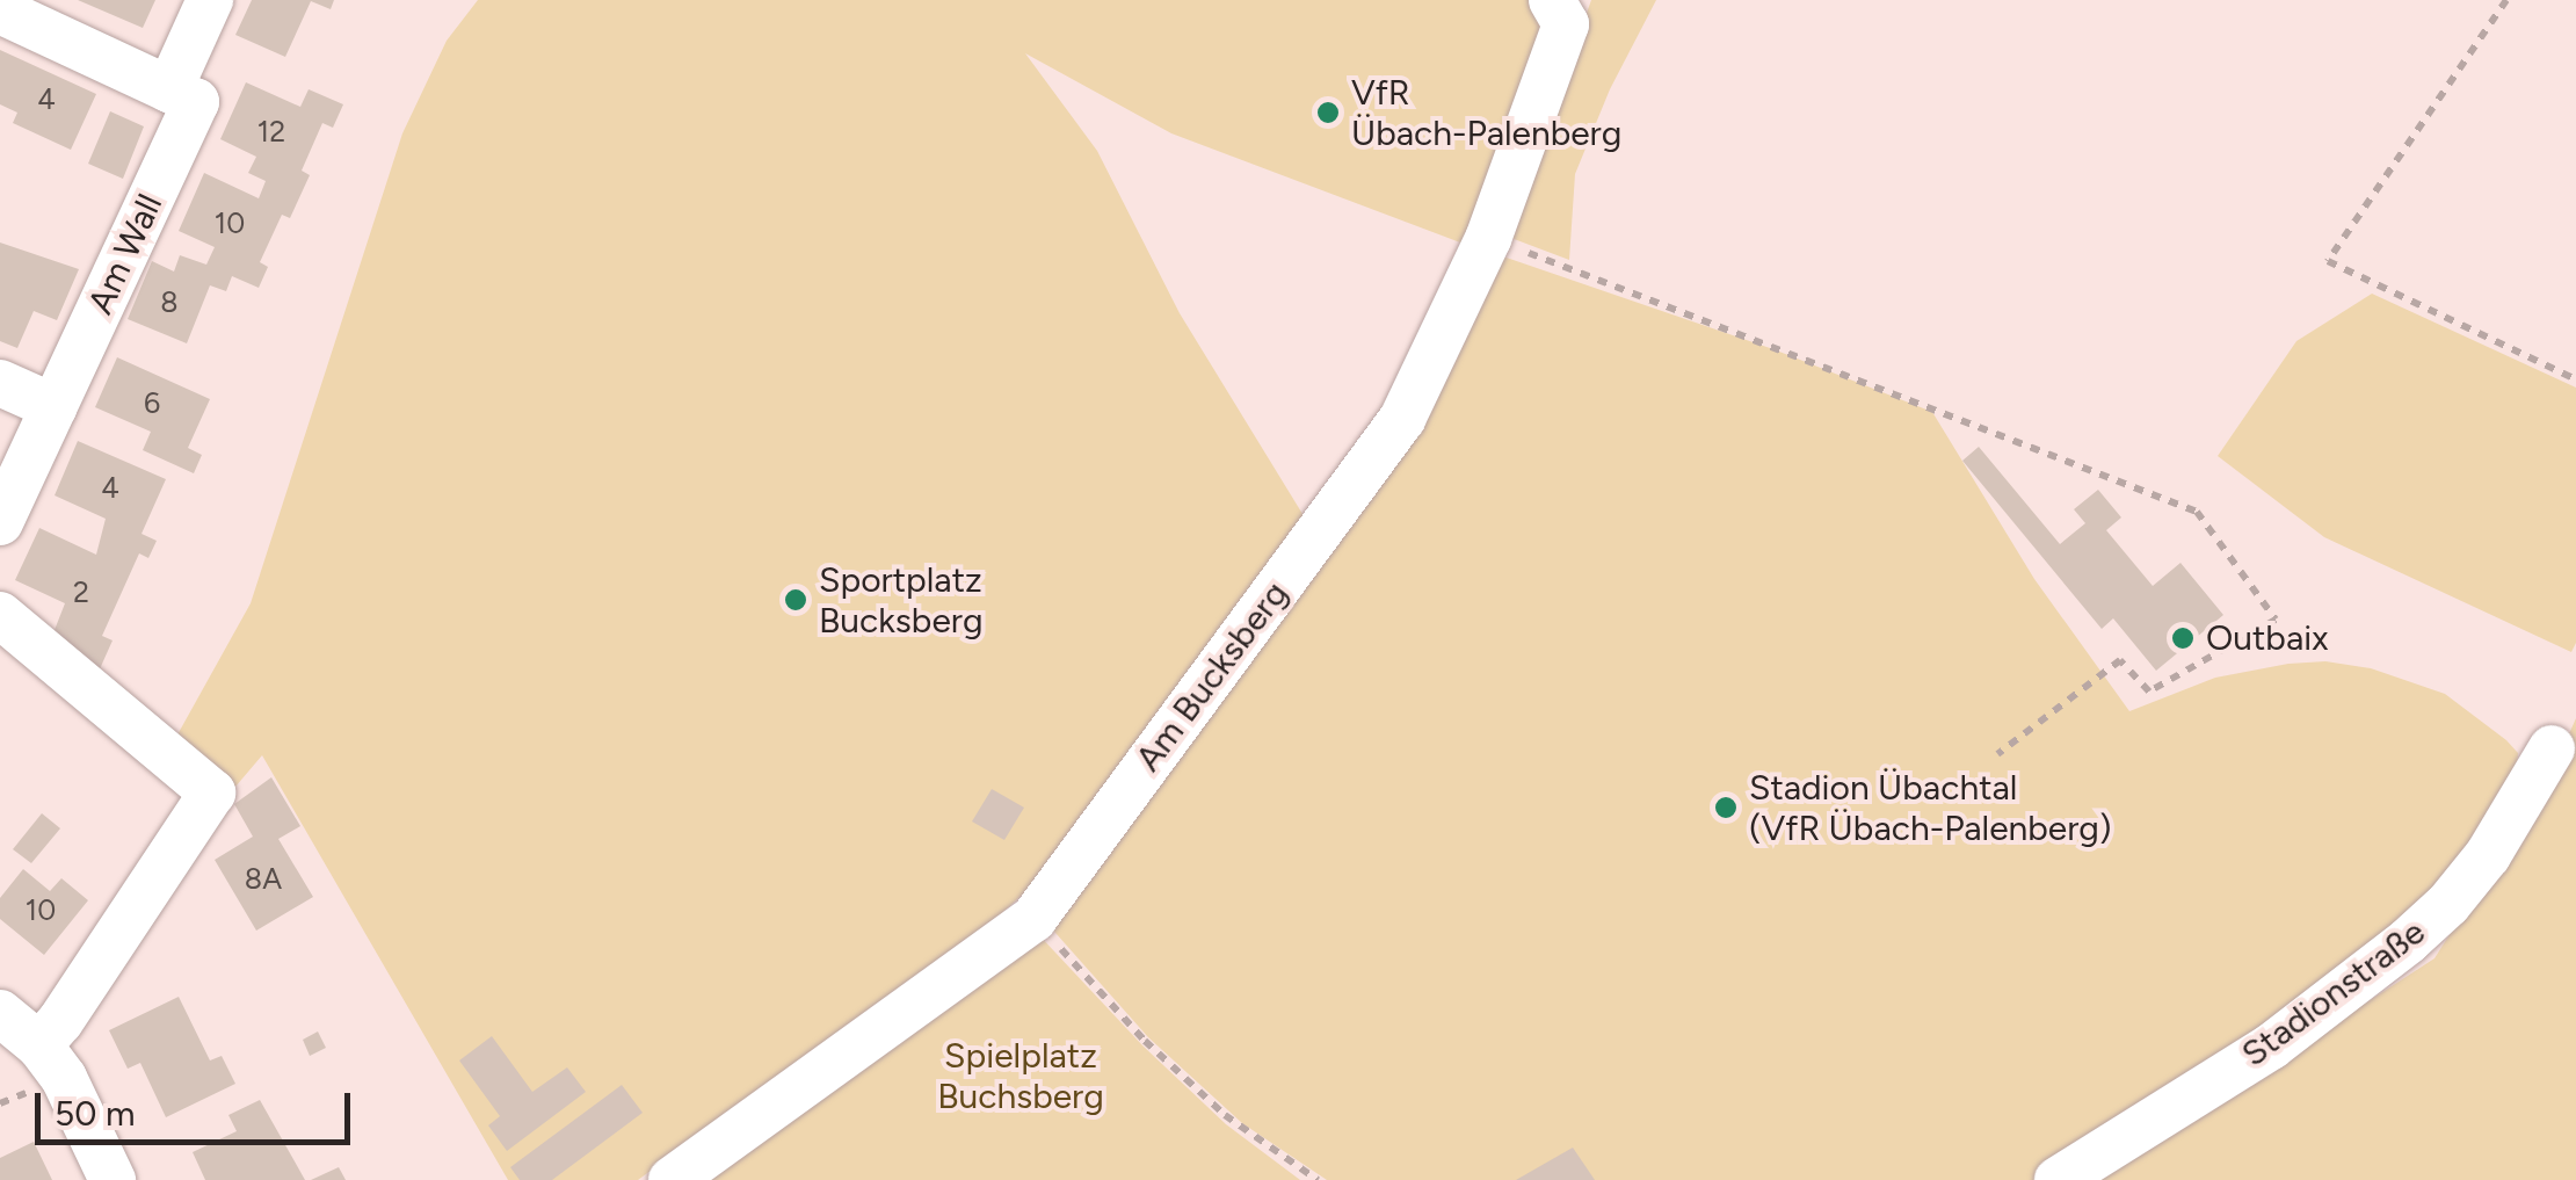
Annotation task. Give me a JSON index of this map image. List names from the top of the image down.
{
  "streets": {
    "street": ["Am Wall", "Am Bucksberg", "Stadionstraße"]
  },
  "parks": ["Spielplatz Buchsberg"],
  "places": [
    "VfR Übach-Palenberg",
    "Sportplatz Bucksberg",
    "Outbaix",
    "Stadion Übachtal (VfR Übach-Palenberg)"
  ],
  "house_numbers": [
    "4",
    "12",
    "10",
    "8",
    "6",
    "4",
    "2",
    "8A",
    "10"
  ],
  "scale_bar": "50 m"
}
